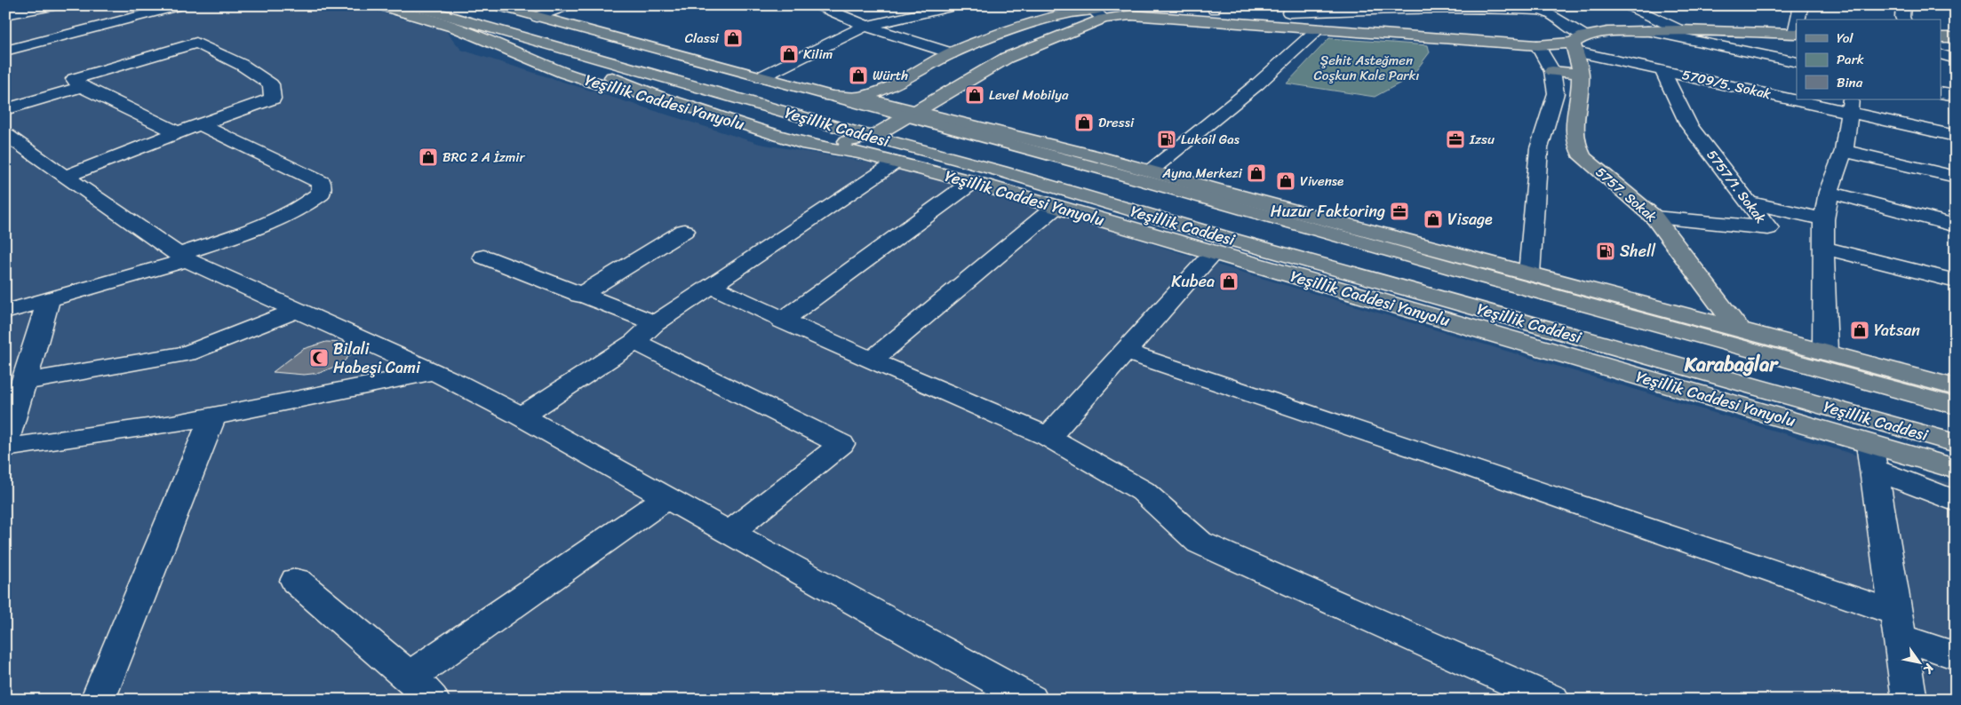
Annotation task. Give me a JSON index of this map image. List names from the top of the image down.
{
  "streets": {
    "main road": ["Yeşillik Caddesi Yanyolu", "Yeşillik Caddesi", "5757. Sokak"],
    "street": ["5709/5. Sokak", "5757/1. Sokak"]
  },
  "crossings": [
    ["5709/5. Sokak", "5757/1. Sokak"],
    ["5709/5. Sokak", "5757. Sokak"],
    ["5757/1. Sokak", "5757. Sokak"]
  ],
  "districts": ["Karabağlar"],
  "parks": ["Şehit Asteğmen Coşkun Kale Parkı"],
  "places": {
    "shop": [
      "Classi",
      "Kilim",
      "Würth",
      "Level Mobilya",
      "Dressi",
      "BRC 2 A İzmir",
      "Ayna Merkezi",
      "Vivense",
      "Visage",
      "Kubea",
      "Yatsan"
    ],
    "fuel station": ["Lukoil Gas", "Shell"],
    "office": ["Izsu", "Huzur Faktoring"],
    "mosque": ["Bilali Habeşi Cami"]
  },
  "legend": ["Yol", "Park", "Bina"],
  "north": "bottom right"
}
